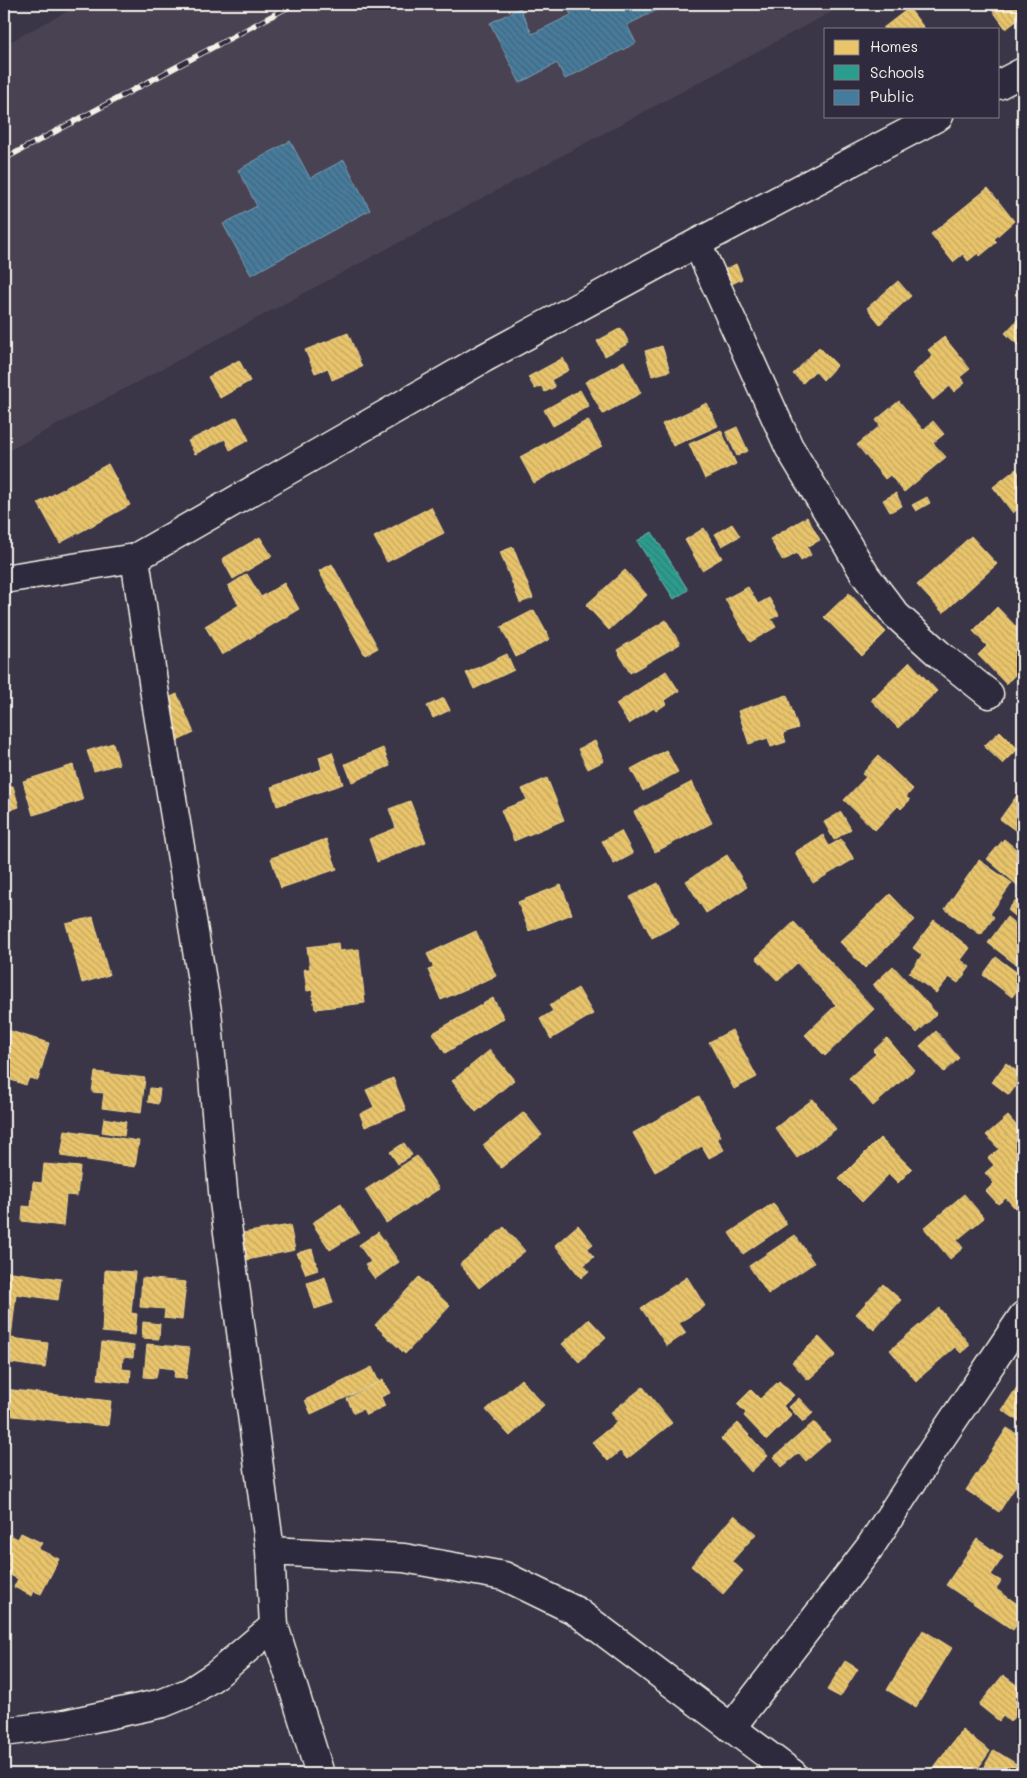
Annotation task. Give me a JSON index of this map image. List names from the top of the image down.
{
  "legend": ["Homes", "Schools", "Public"]
}
